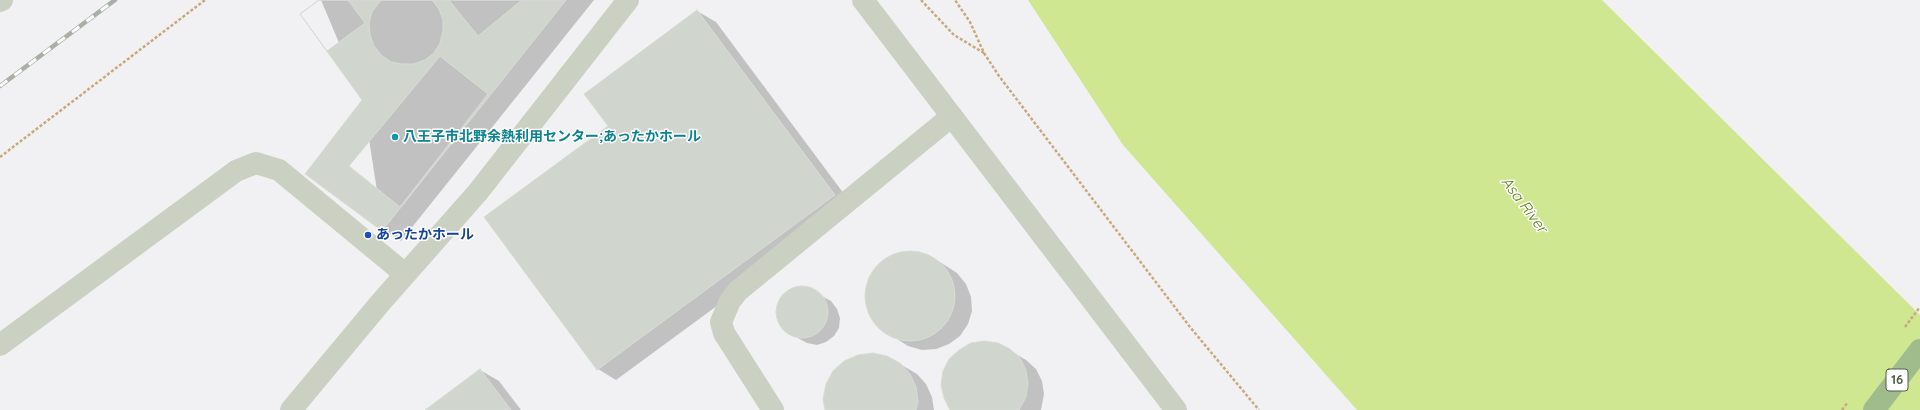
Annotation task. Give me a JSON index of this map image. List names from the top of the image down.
{
  "streets": {
    "highway": ["16"]
  },
  "water": ["Asa River"],
  "places": ["八王子市北野余熱利用センター;あったかホール", "あったかホール"]
}
